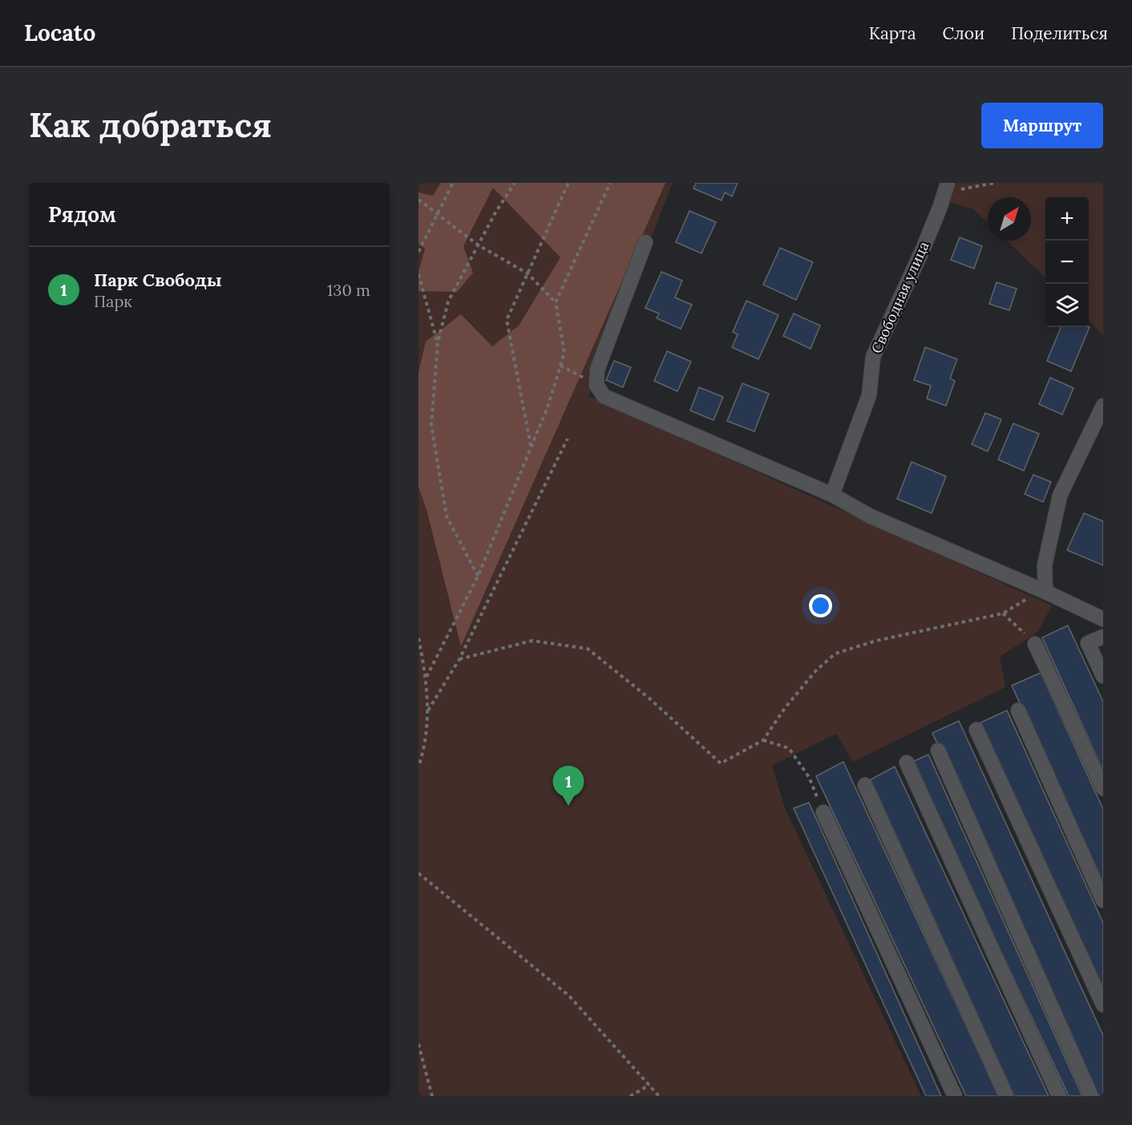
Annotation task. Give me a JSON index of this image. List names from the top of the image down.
{
  "streets": {
    "street": ["Свободная улица"]
  },
  "north": "top right",
  "page": {
    "header": "Locato",
    "nav": ["Карта", "Слои", "Поделиться"],
    "buttons": "Маршрут",
    "title": "Как добраться",
    "heading": "Рядом",
    "map_buttons": ["+", "−"],
    "list": [
      {
        "mark": "1",
        "name": "Парк Свободы",
        "note": "Парк",
        "value": "130 m"
      }
    ],
    "pins": "1"
  }
}
